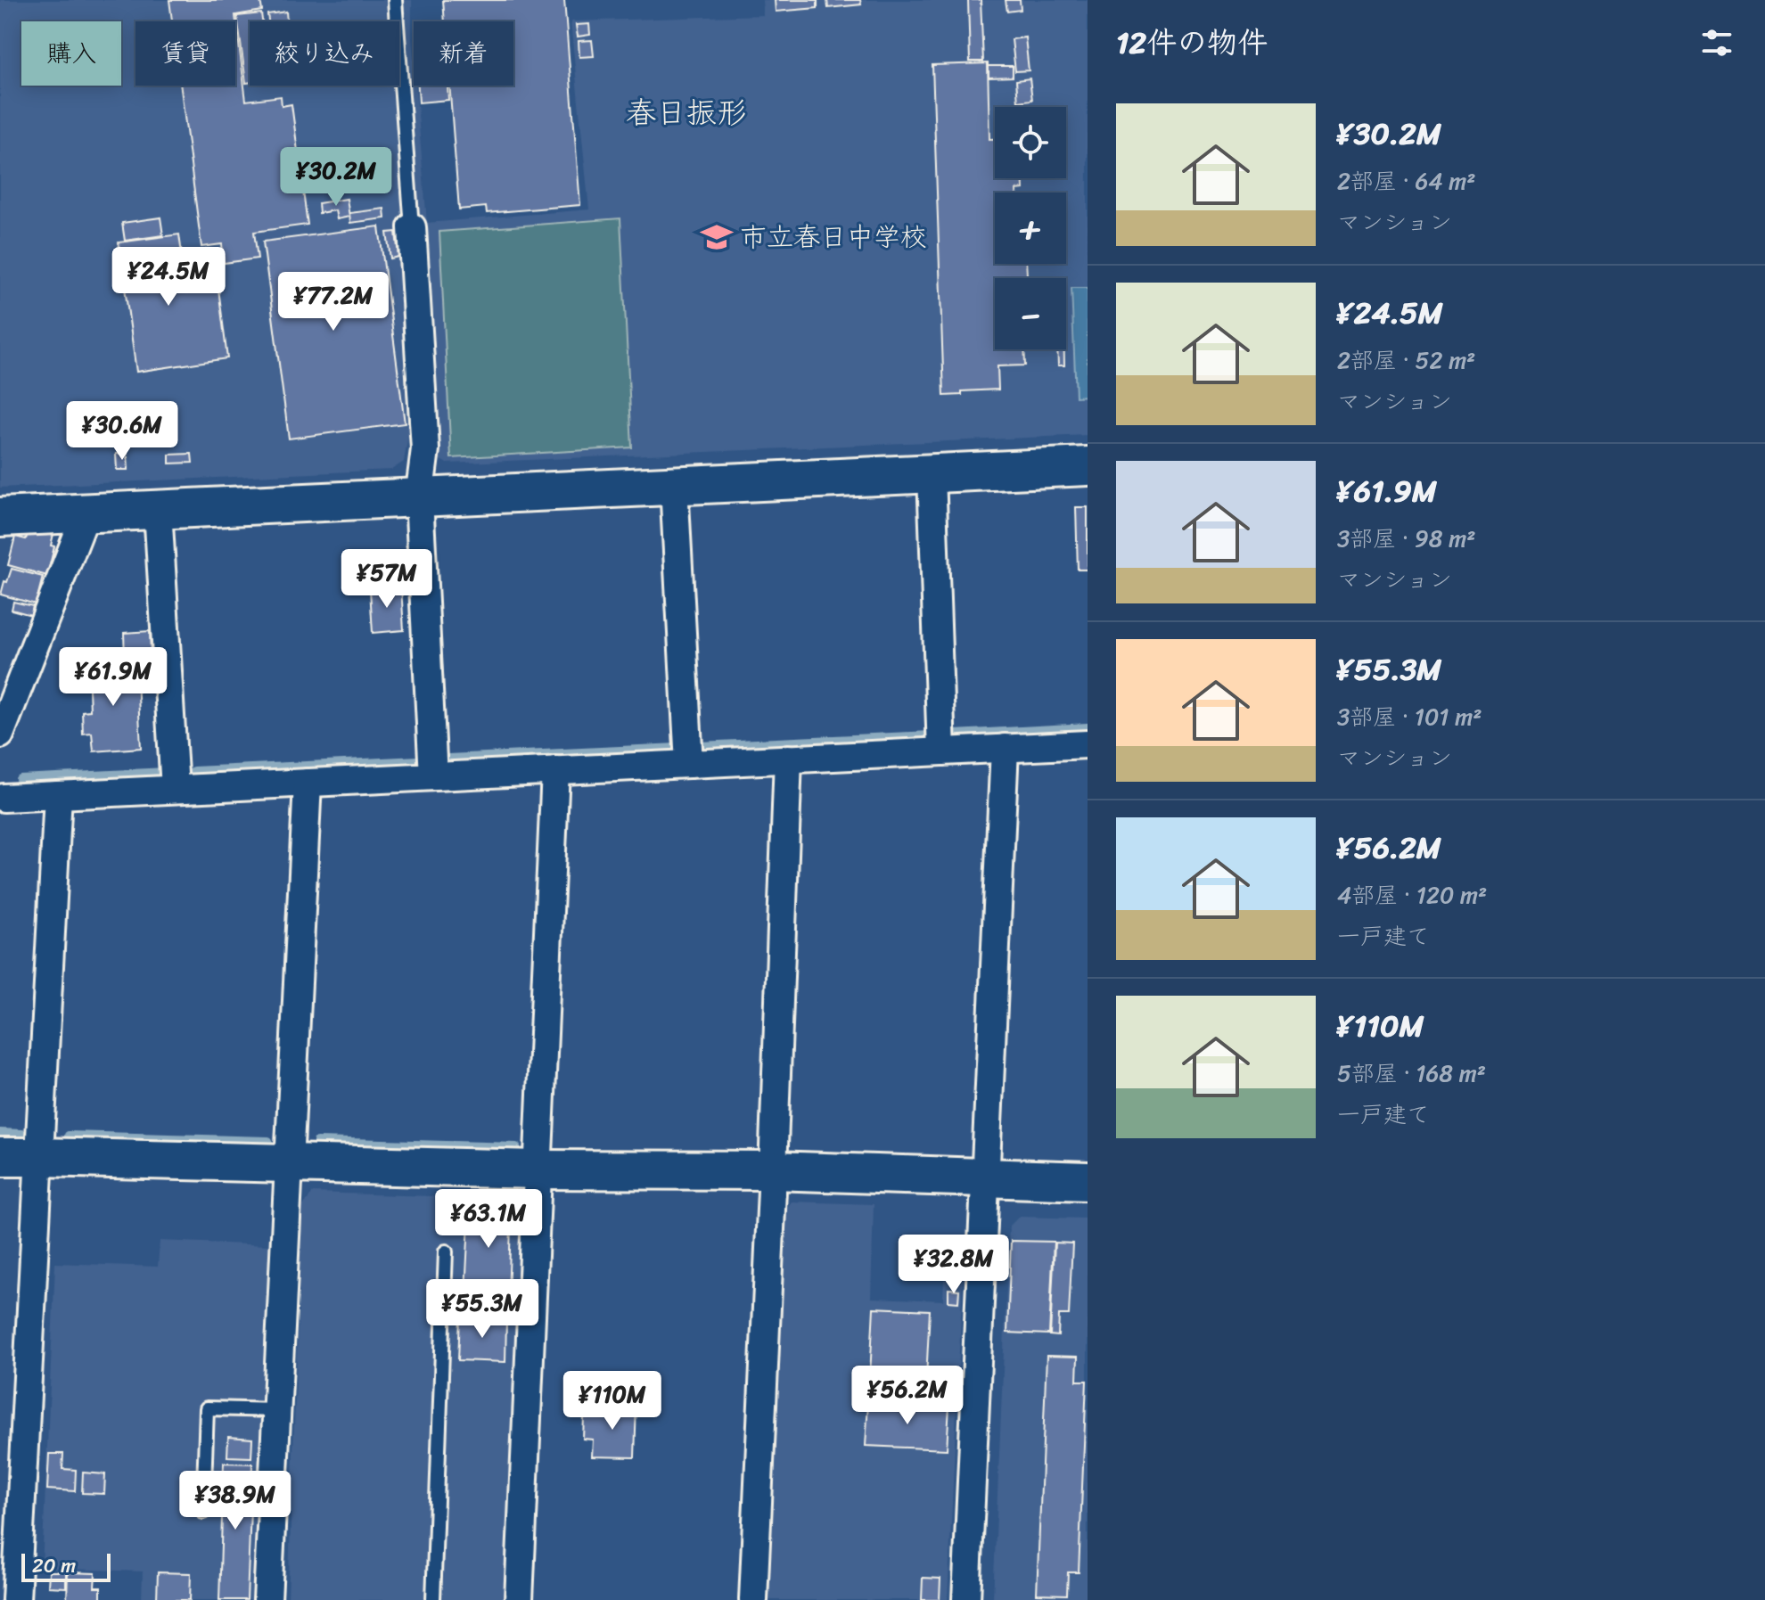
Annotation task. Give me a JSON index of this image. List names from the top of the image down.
{
  "districts": ["春日振形"],
  "places": {
    "school or university": ["市立春日中学校"]
  },
  "scale_bar": "20 m",
  "page": {
    "heading": "12件の物件",
    "chip": [
      "購入",
      "賃貸",
      "絞り込み",
      "新着"
    ],
    "list": [
      {
        "name": "¥30.2M",
        "note": "2部屋 · 64 m² · マンション"
      },
      {
        "name": "¥24.5M",
        "note": "2部屋 · 52 m² · マンション"
      },
      {
        "name": "¥61.9M",
        "note": "3部屋 · 98 m² · マンション"
      },
      {
        "name": "¥55.3M",
        "note": "3部屋 · 101 m² · マンション"
      },
      {
        "name": "¥56.2M",
        "note": "4部屋 · 120 m² · 一戸建て"
      },
      {
        "name": "¥110M",
        "note": "5部屋 · 168 m² · 一戸建て"
      }
    ],
    "map_buttons": ["+", "−"],
    "price": [
      "¥30.2M",
      "¥24.5M",
      "¥77.2M",
      "¥30.6M",
      "¥57M",
      "¥61.9M",
      "¥63.1M",
      "¥32.8M",
      "¥55.3M",
      "¥56.2M",
      "¥110M",
      "¥38.9M"
    ],
    "scale": "20 m"
  }
}
